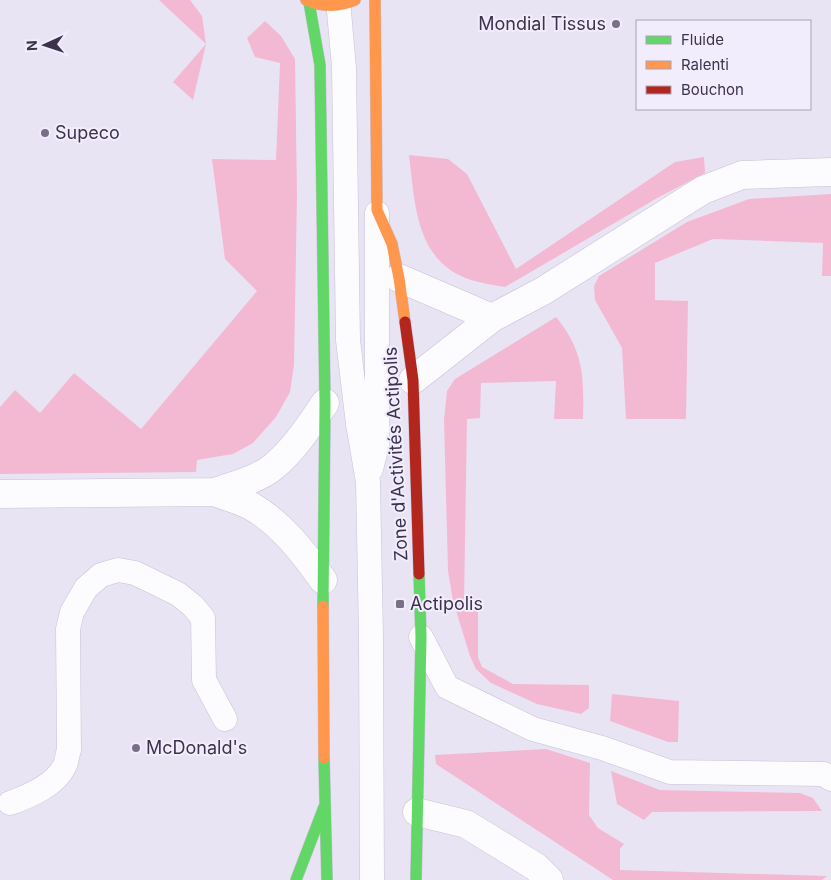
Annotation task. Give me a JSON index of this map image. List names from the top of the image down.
{
  "streets": {
    "street": ["Zone d'Activités Actipolis"]
  },
  "places": {
    "other": ["Mondial Tissus", "Supeco", "McDonald's"],
    "transit": ["Actipolis"]
  },
  "legend": ["Fluide", "Ralenti", "Bouchon"],
  "north": "left"
}
